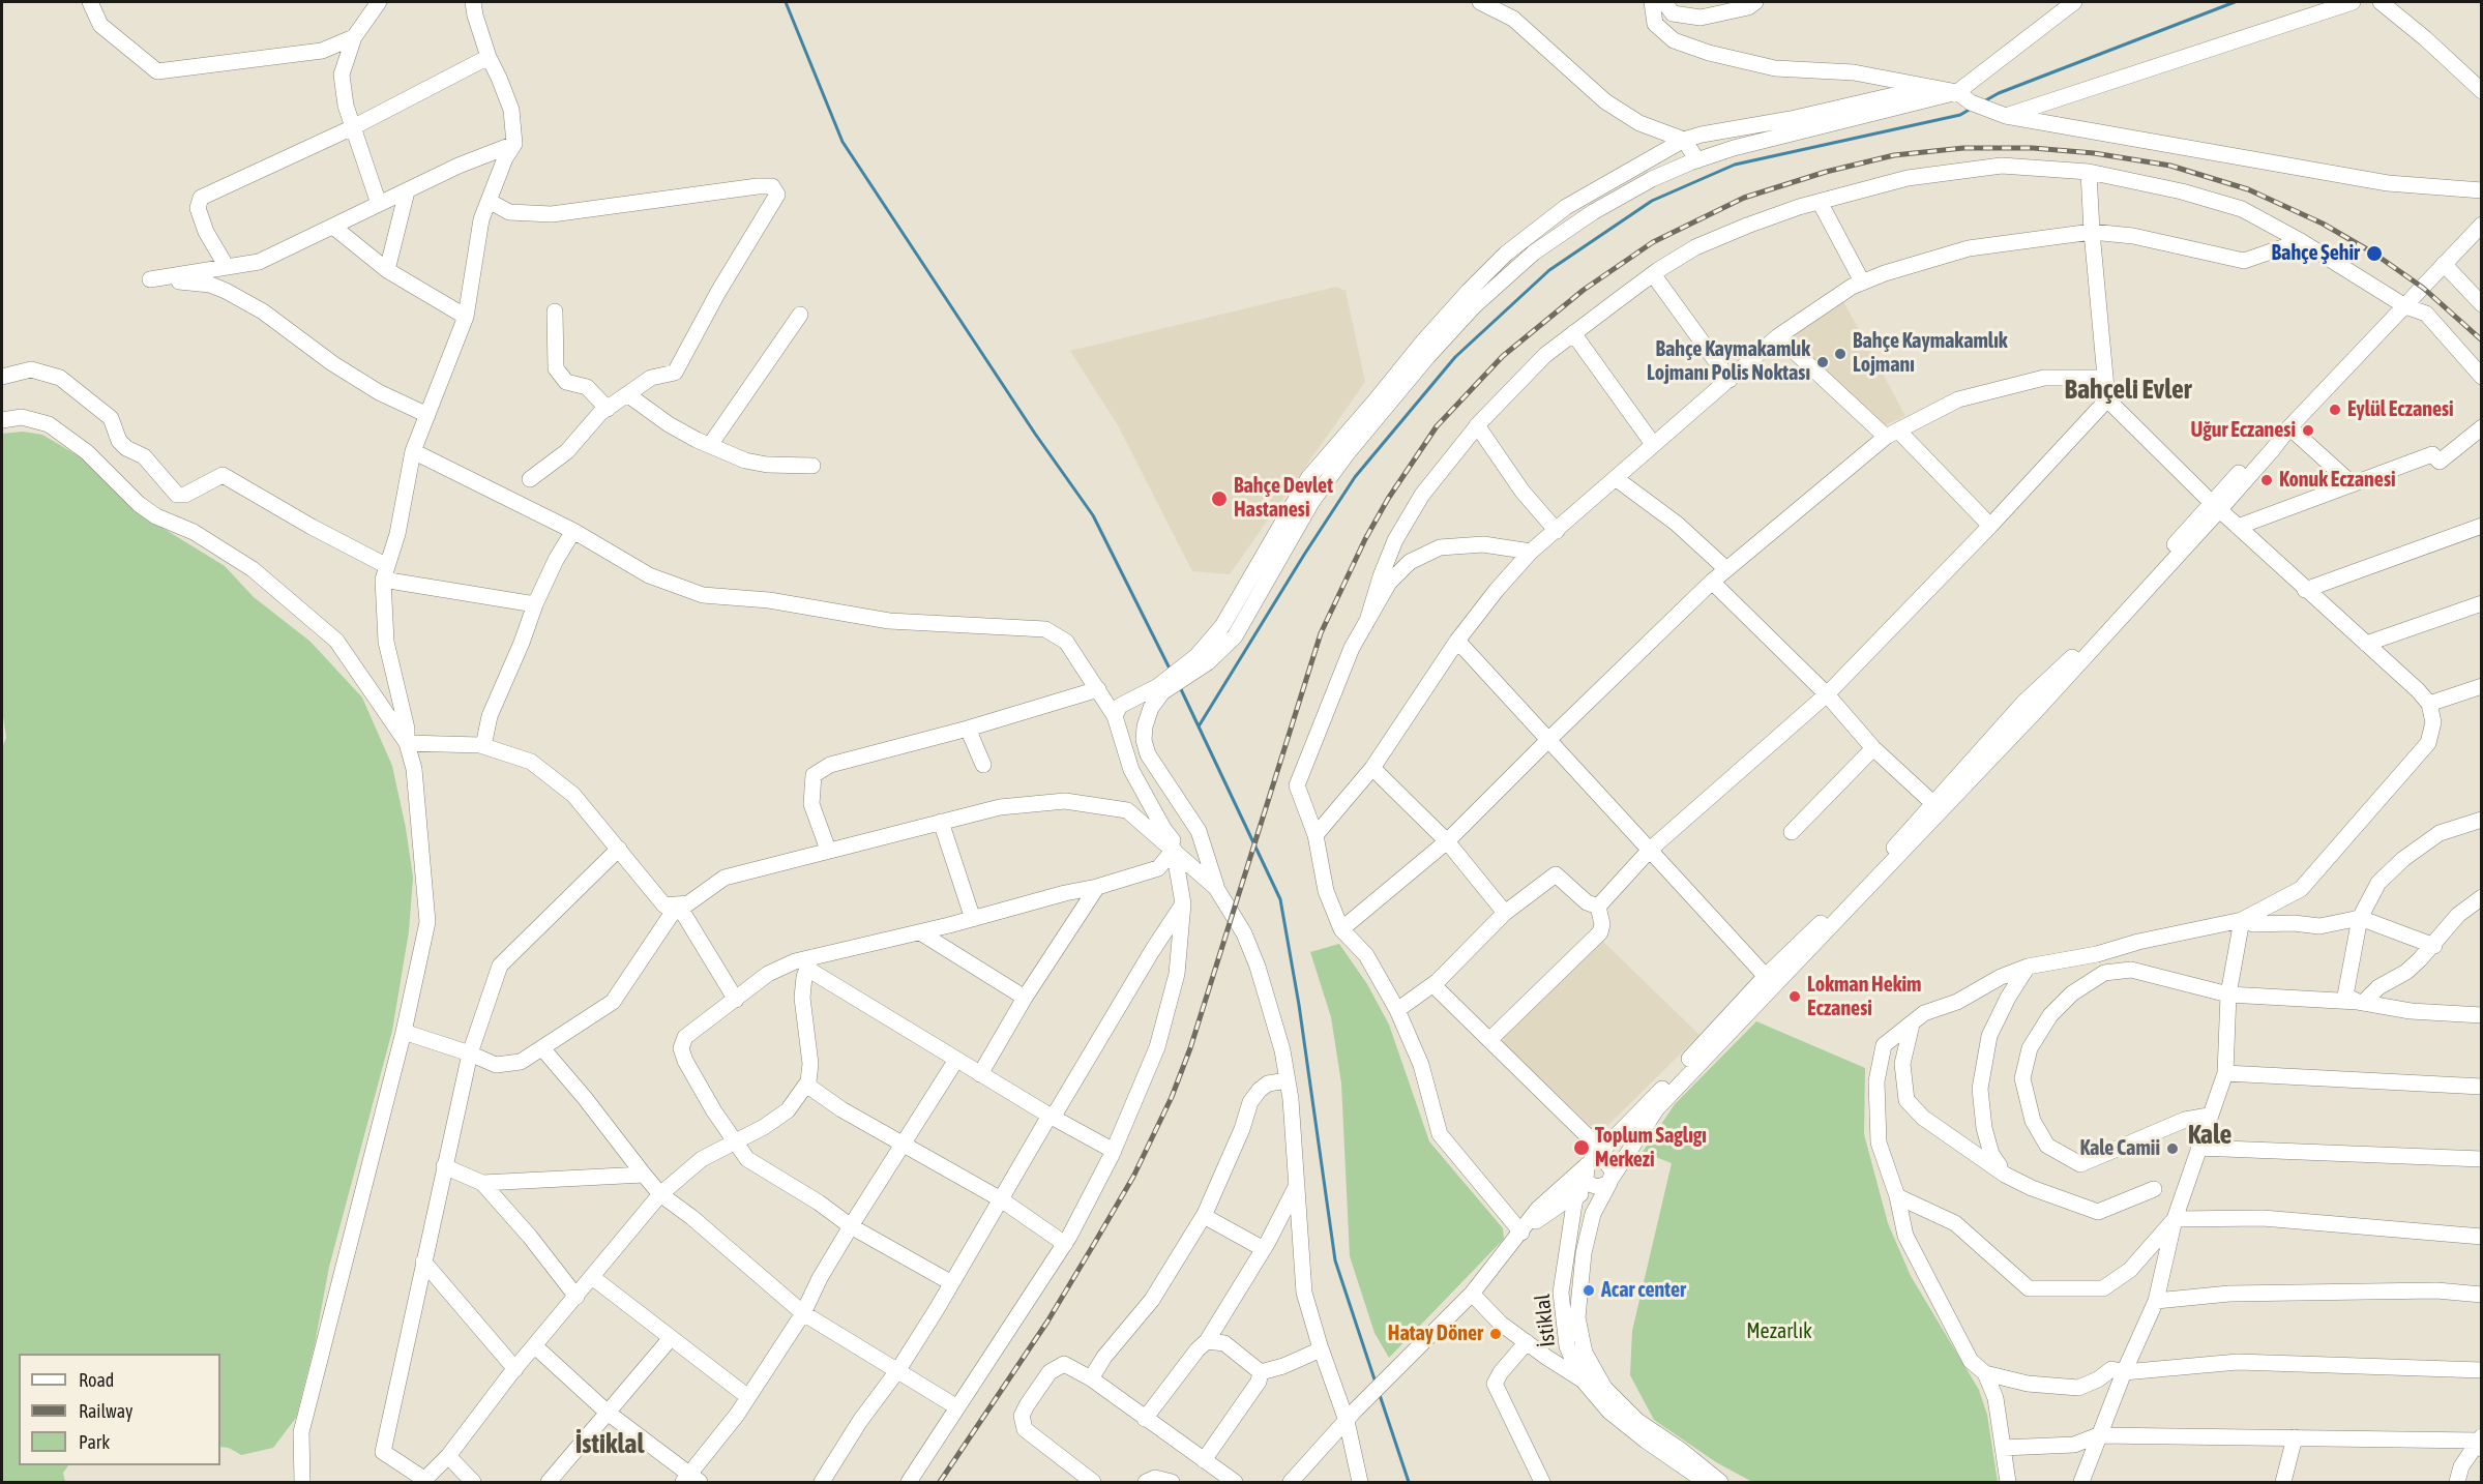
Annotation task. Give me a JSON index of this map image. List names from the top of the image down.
{
  "streets": {
    "street": ["İstiklal"]
  },
  "districts": ["Bahçeli Evler", "Kale", "İstiklal"],
  "parks": ["Mezarlık"],
  "places": [
    "Bahçe Şehir",
    "Bahçe Kaymakamlık Lojmanı",
    "Bahçe Kaymakamlık Lojmanı Polis Noktası",
    "Eylül Eczanesi",
    "Uğur Eczanesi",
    "Konuk Eczanesi",
    "Bahçe Devlet Hastanesi",
    "Lokman Hekim Eczanesi",
    "Toplum Saglıgı Merkezi",
    "Kale Camii",
    "Acar center",
    "Hatay Döner"
  ],
  "legend": ["Road", "Railway", "Park"]
}
